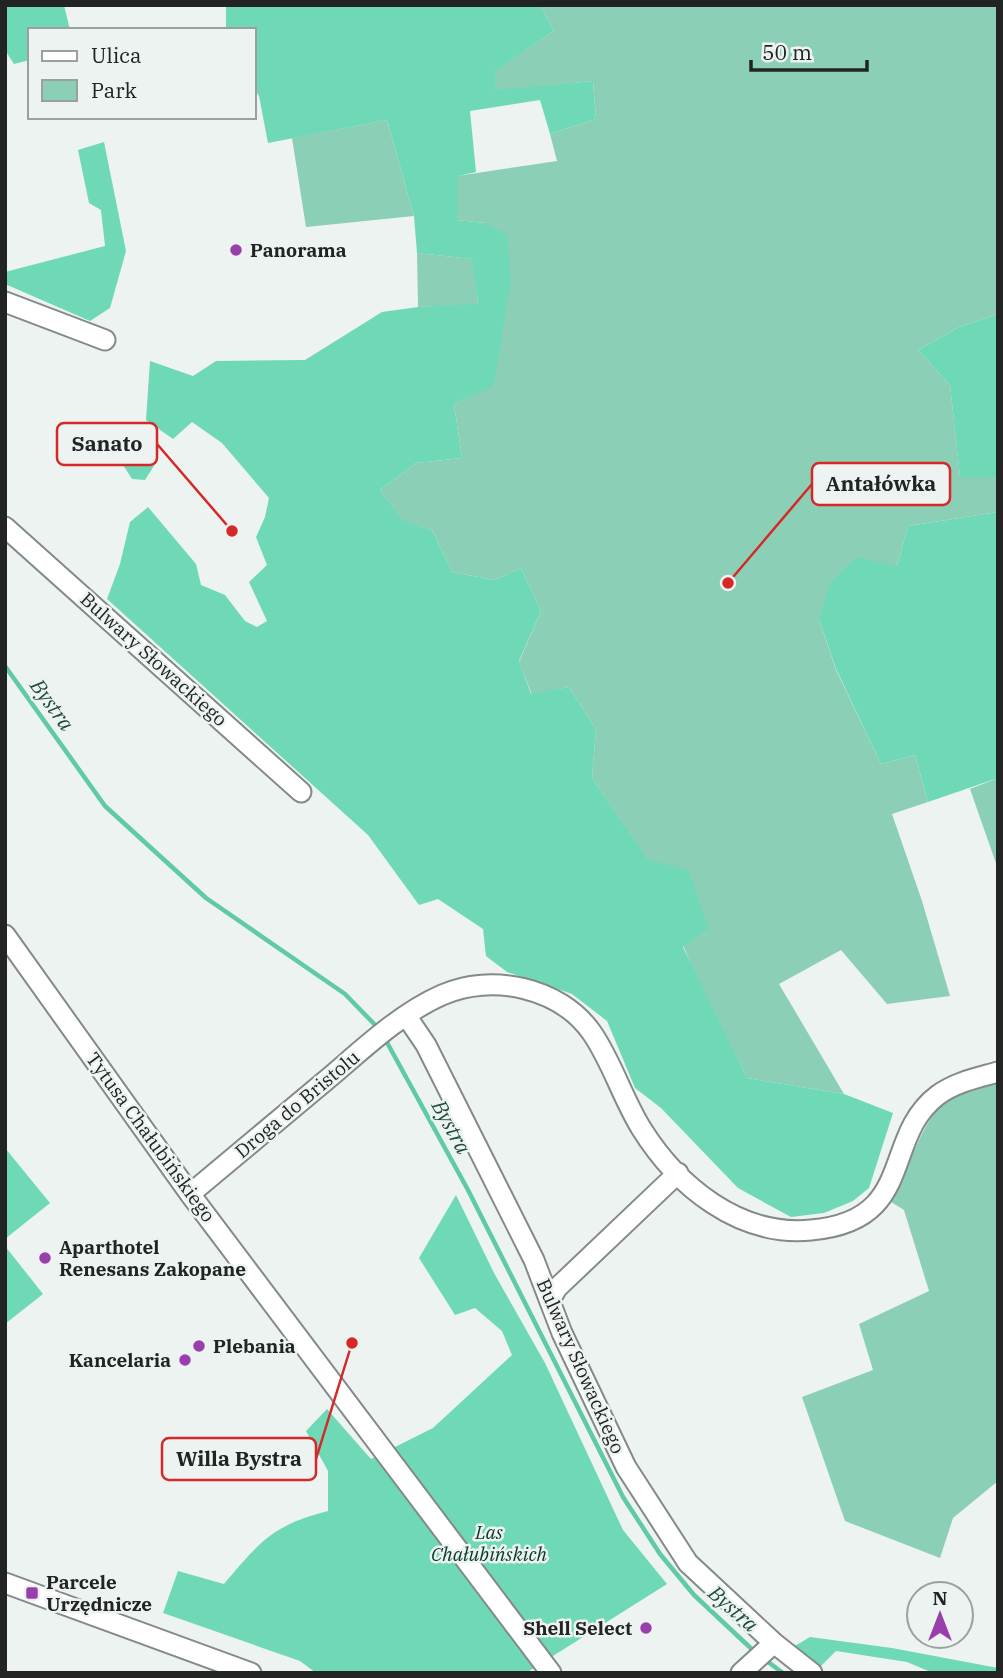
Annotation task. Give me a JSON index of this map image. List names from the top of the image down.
{
  "streets": {
    "street": ["Bulwary Słowackiego", "Droga do Bristolu", "Tytusa Chałubińskiego"]
  },
  "crossings": [
    ["Bulwary Słowackiego", "Droga do Bristolu"],
    ["Droga do Bristolu", "Tytusa Chałubińskiego"]
  ],
  "water": ["Bystra"],
  "parks": ["Las Chałubińskich"],
  "places": {
    "other": [
      "Panorama",
      "Sanato",
      "Antałówka",
      "Aparthotel Renesans Zakopane",
      "Willa Bystra",
      "Plebania",
      "Kancelaria",
      "Shell Select"
    ],
    "transit": ["Parcele Urzędnicze"]
  },
  "legend": ["Ulica", "Park"],
  "scale_bar": "50 m",
  "north": "top"
}
